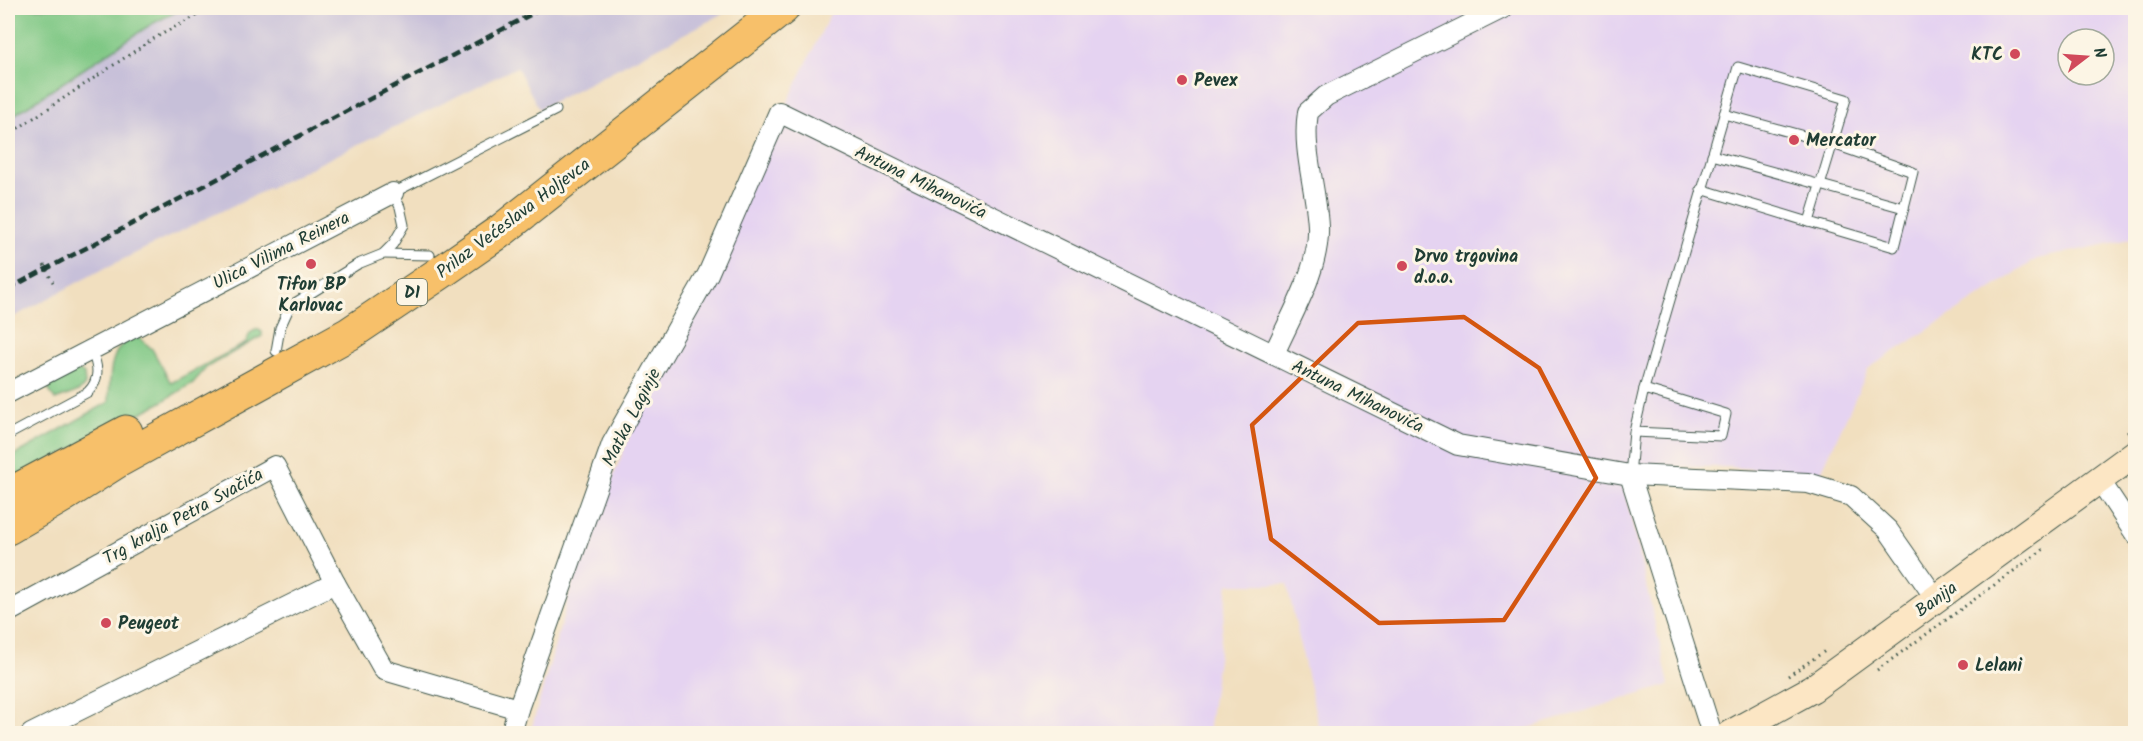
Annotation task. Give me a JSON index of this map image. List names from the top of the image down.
{
  "streets": {
    "highway": ["Prilaz Većeslava Holjevca", "D1"],
    "main road": ["Banija"],
    "street": [
      "Antuna Mihanovića",
      "Ulica Vilima Reinera",
      "Matka Laginje",
      "Trg kralja Petra Svačića"
    ]
  },
  "crossings": [
    ["Antuna Mihanovića", "Matka Laginje"],
    ["Antuna Mihanovića", "Banija"],
    ["Matka Laginje", "Trg kralja Petra Svačića"]
  ],
  "places": [
    "KTC",
    "Pevex",
    "Mercator",
    "Tifon BP Karlovac",
    "Drvo trgovina d.o.o.",
    "Peugeot",
    "Lelani"
  ],
  "north": "right"
}
